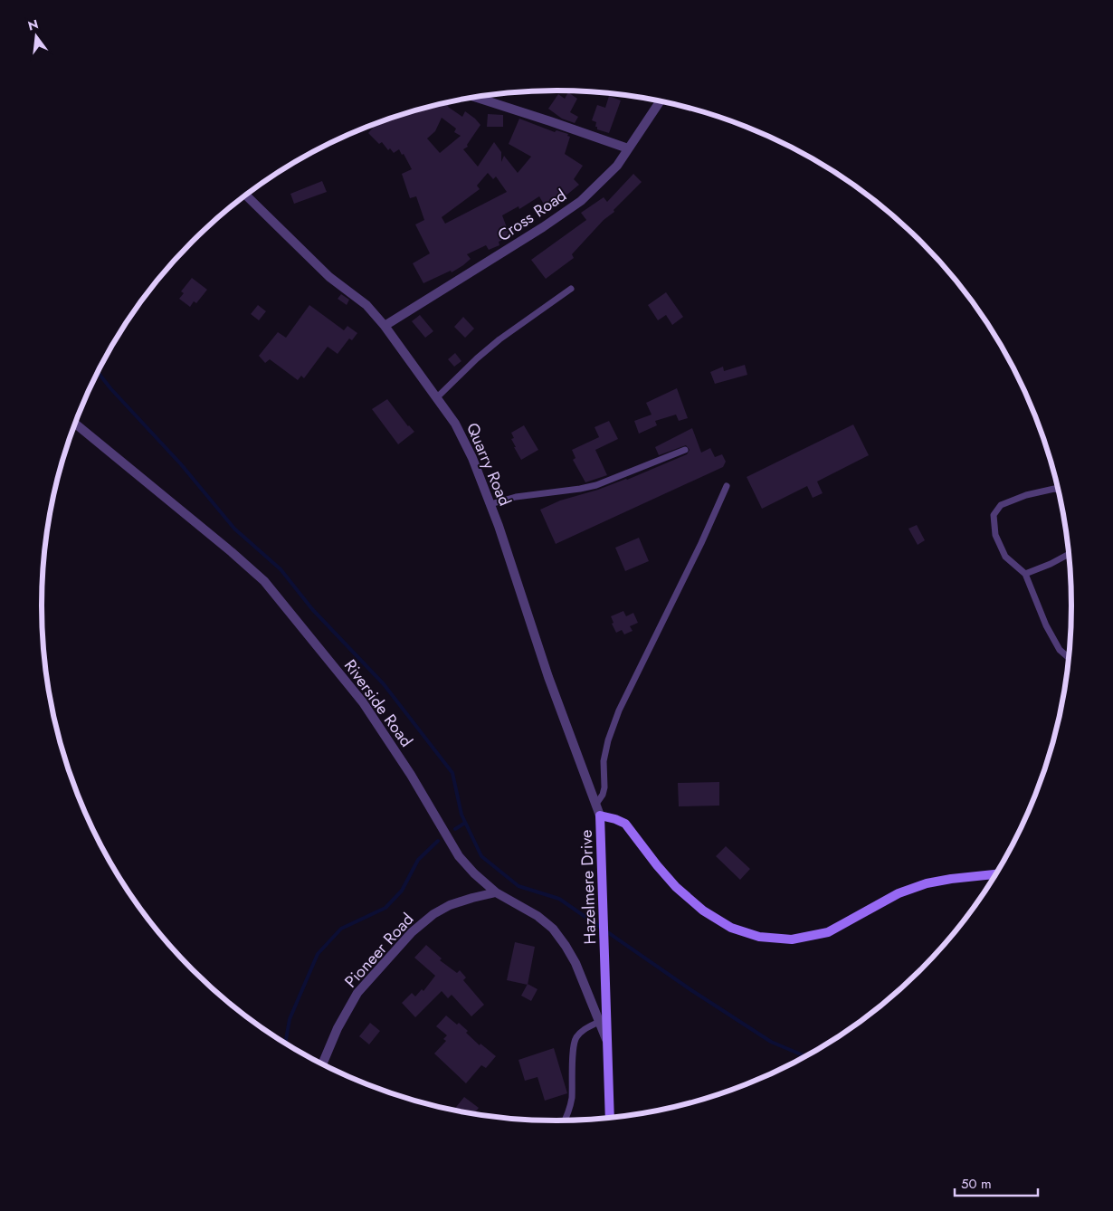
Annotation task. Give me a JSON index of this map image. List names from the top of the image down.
{
  "streets": {
    "street": [
      "Cross Road",
      "Quarry Road",
      "Riverside Road",
      "Hazelmere Drive",
      "Pioneer Road"
    ]
  },
  "crossings": [
    ["Cross Road", "Quarry Road"],
    ["Quarry Road", "Hazelmere Drive"],
    ["Riverside Road", "Hazelmere Drive"],
    ["Riverside Road", "Pioneer Road"]
  ],
  "scale_bar": "50 m",
  "north": "top"
}
